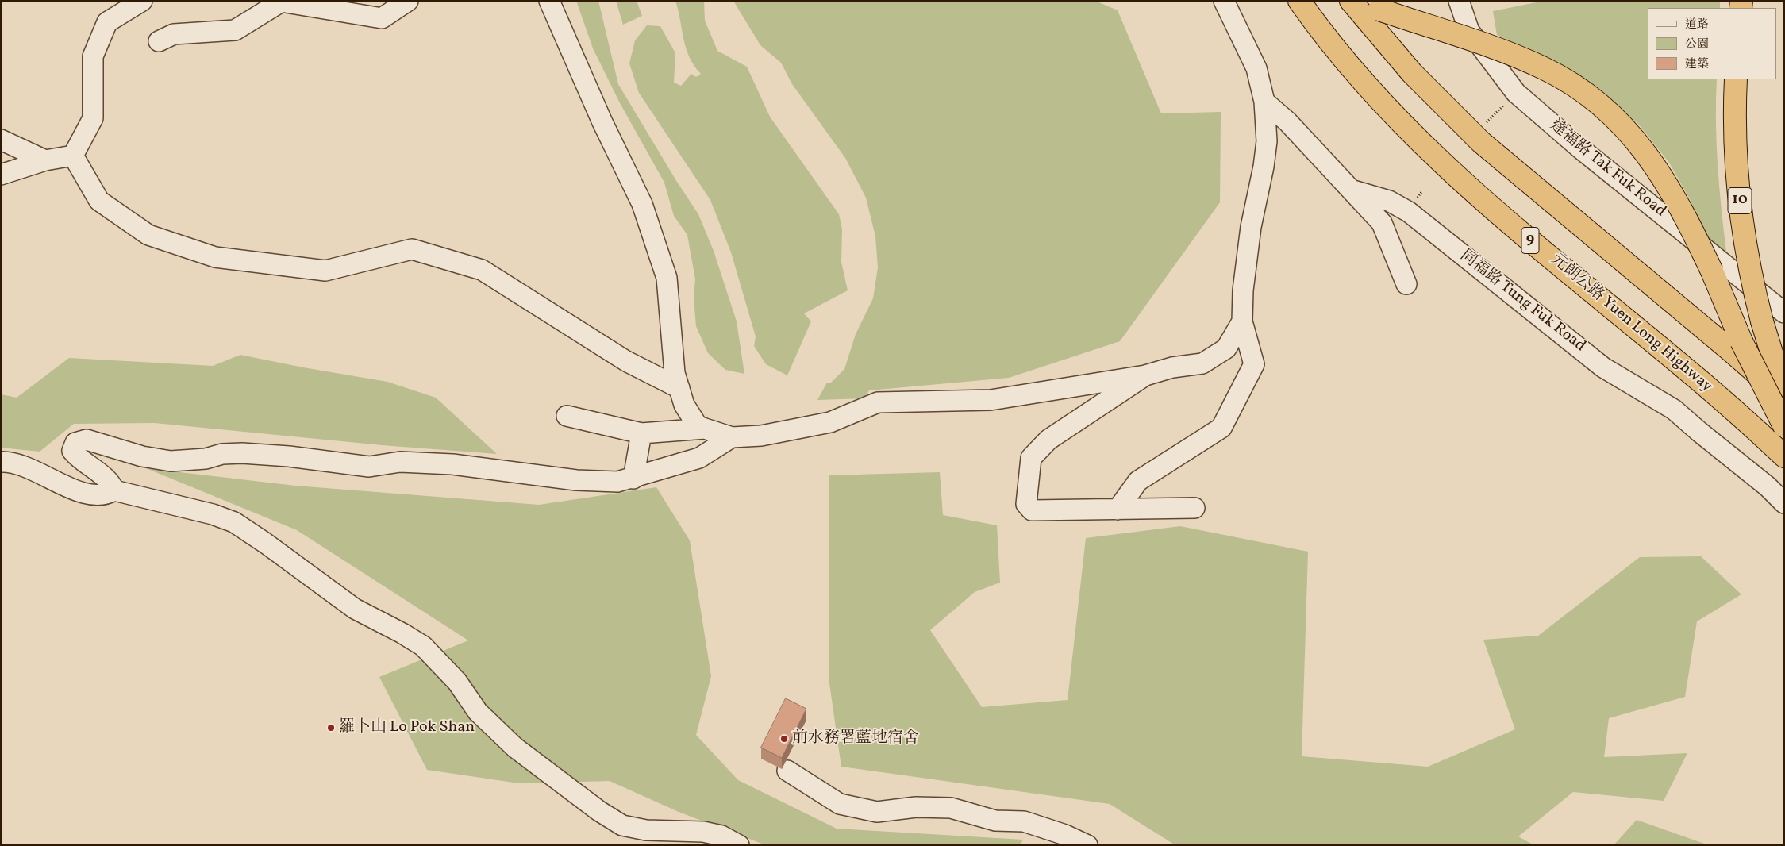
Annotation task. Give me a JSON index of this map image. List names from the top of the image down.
{
  "streets": {
    "highway": ["10", "9", "元朗公路 Yuen Long Highway"],
    "street": ["達福路 Tak Fuk Road", "同福路 Tung Fuk Road"]
  },
  "places": ["羅卜山 Lo Pok Shan", "前水務署藍地宿舍"],
  "legend": ["道路", "公園", "建築"]
}
